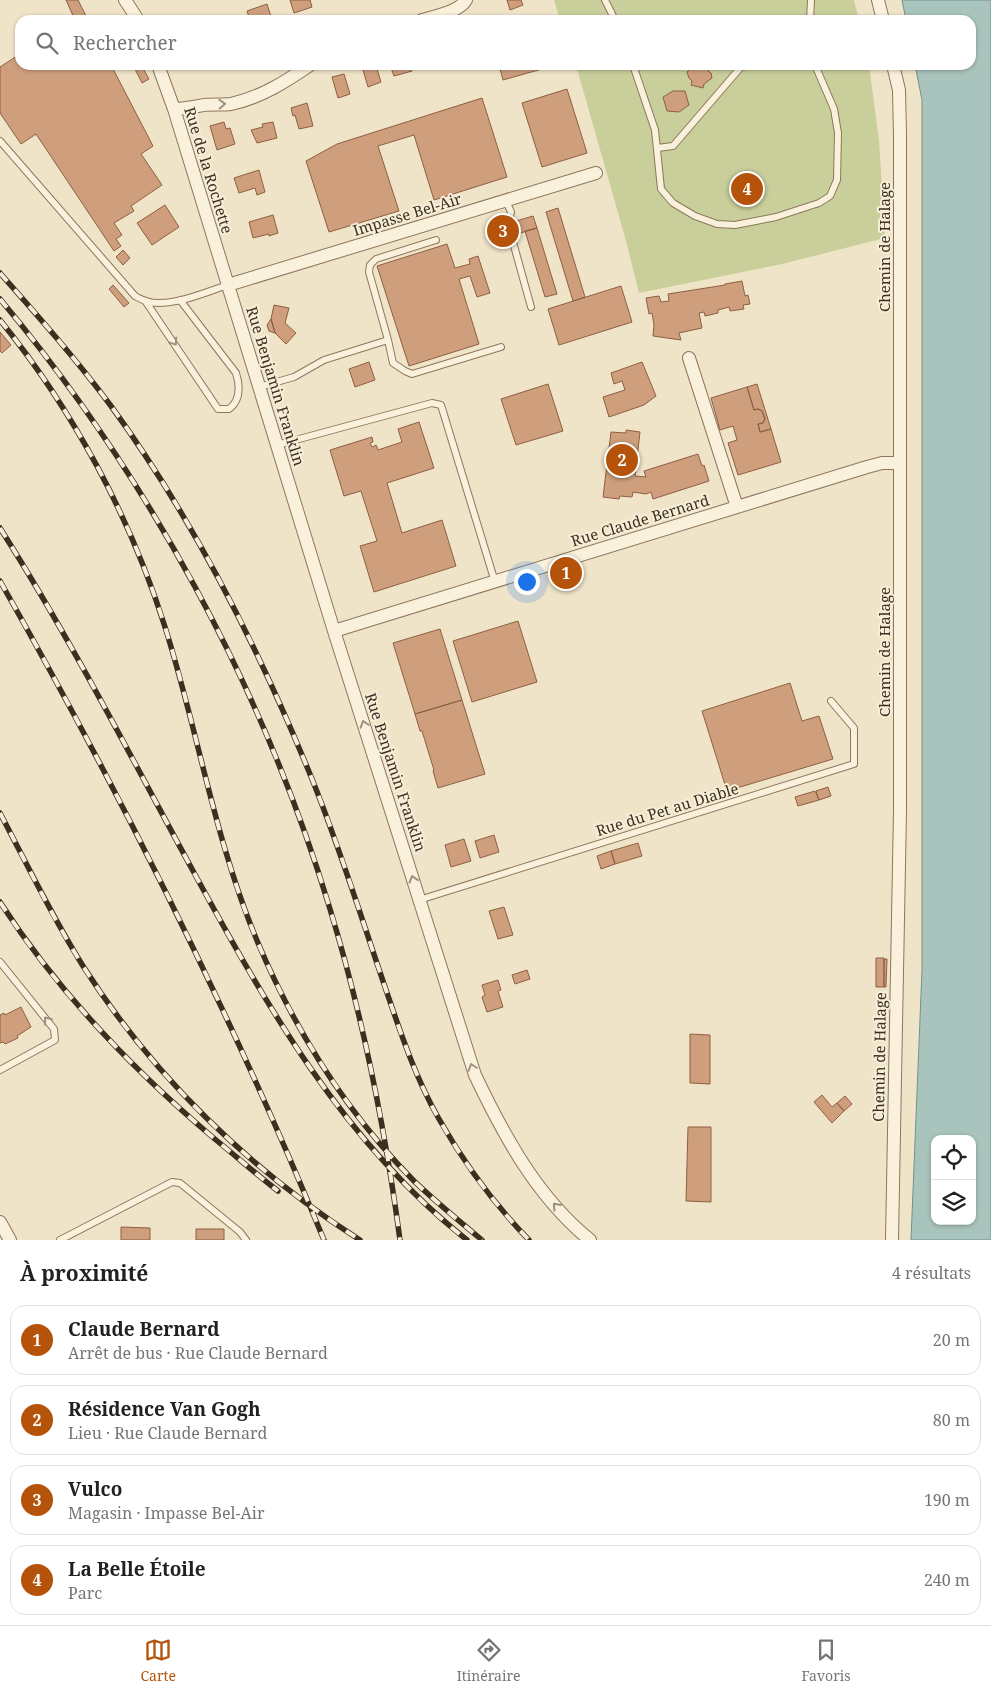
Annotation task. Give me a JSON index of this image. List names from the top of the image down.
{
  "streets": {
    "street": [
      "Rue de la Rochette",
      "Impasse Bel-Air",
      "Chemin de Halage",
      "Rue Benjamin Franklin",
      "Rue Claude Bernard"
    ],
    "lane": ["Rue du Pet au Diable"]
  },
  "crossings": [
    ["Rue de la Rochette", "Impasse Bel-Air"],
    ["Rue de la Rochette", "Rue Benjamin Franklin"],
    ["Impasse Bel-Air", "Rue Benjamin Franklin"],
    ["Chemin de Halage", "Rue Claude Bernard"],
    ["Rue Benjamin Franklin", "Rue Claude Bernard"],
    ["Rue Benjamin Franklin", "Rue du Pet au Diable"]
  ],
  "one_way": ["Rue Benjamin Franklin"],
  "page": {
    "search": "Rechercher",
    "pins": [
      "4",
      "3",
      "2",
      "1"
    ],
    "heading": ["À proximité", "4 résultats"],
    "list": [
      {
        "mark": "1",
        "name": "Claude Bernard",
        "note": "Arrêt de bus · Rue Claude Bernard",
        "value": "20 m"
      },
      {
        "mark": "2",
        "name": "Résidence Van Gogh",
        "note": "Lieu · Rue Claude Bernard",
        "value": "80 m"
      },
      {
        "mark": "3",
        "name": "Vulco",
        "note": "Magasin · Impasse Bel-Air",
        "value": "190 m"
      },
      {
        "mark": "4",
        "name": "La Belle Étoile",
        "note": "Parc",
        "value": "240 m"
      }
    ],
    "nav": ["Carte", "Itinéraire", "Favoris"]
  }
}
